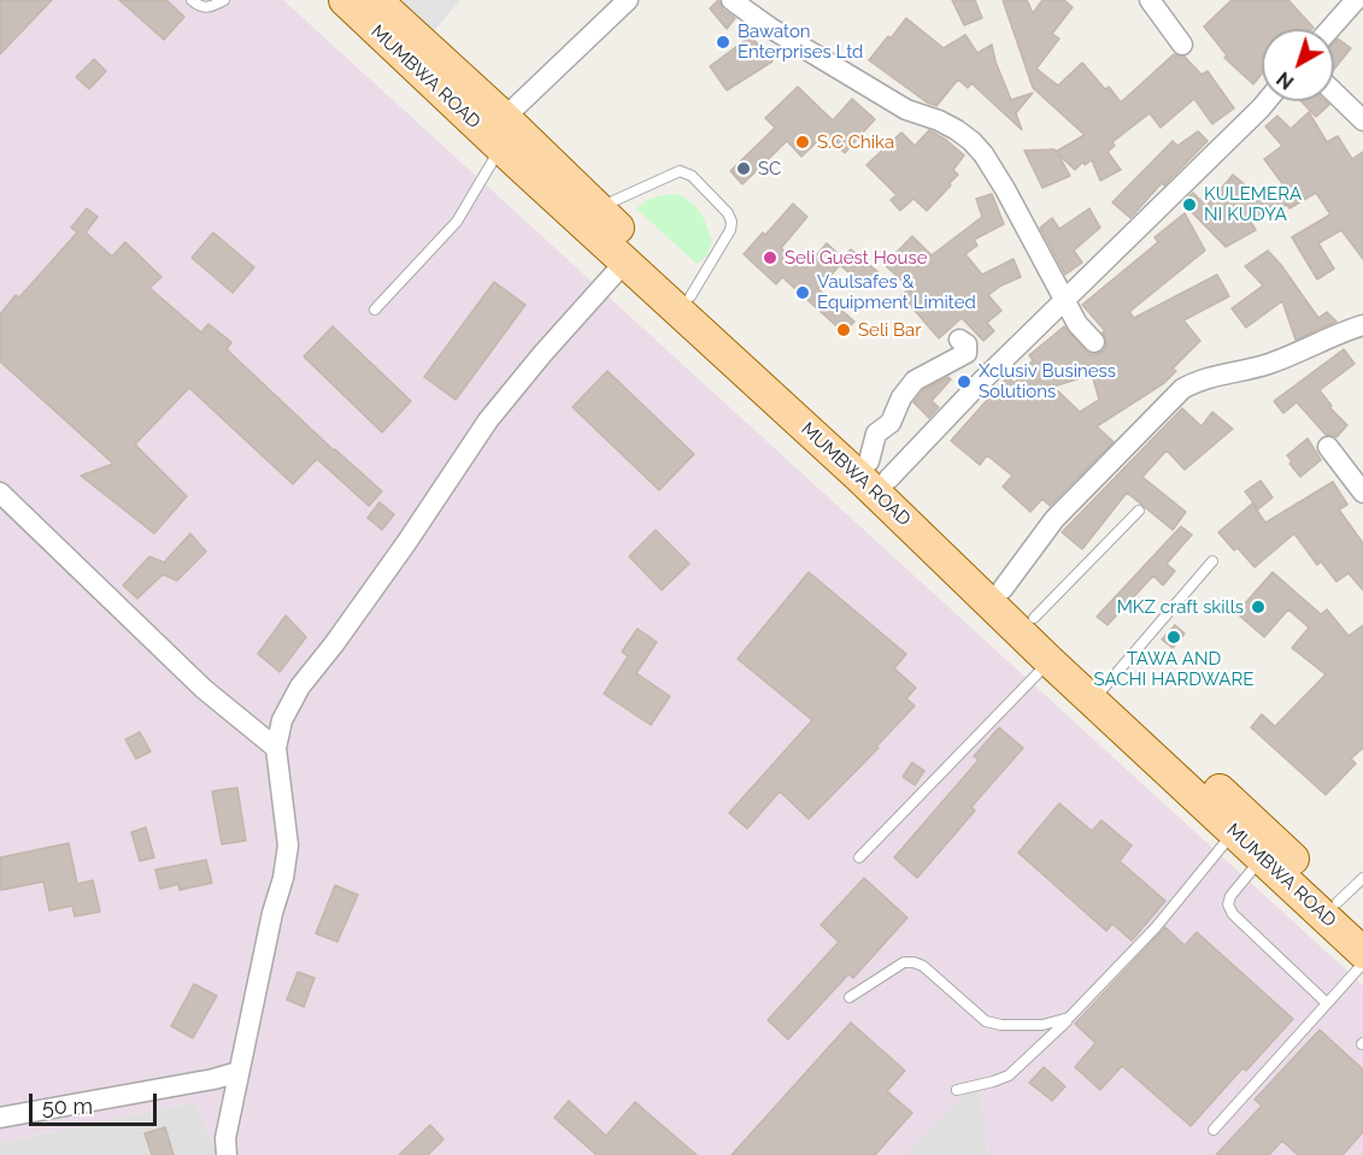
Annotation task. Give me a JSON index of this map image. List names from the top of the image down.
{
  "streets": {
    "main road": ["MUMBWA ROAD"]
  },
  "places": [
    "Bawaton Enterprises Ltd",
    "S.C Chika",
    "SC",
    "KULEMERA NI KUDYA",
    "Seli Guest House",
    "Vaulsafes & Equipment Limited",
    "Seli Bar",
    "Xclusiv Business Solutions",
    "MKZ craft skills",
    "TAWA AND SACHI HARDWARE"
  ],
  "scale_bar": "50 m",
  "north": "bottom left"
}
